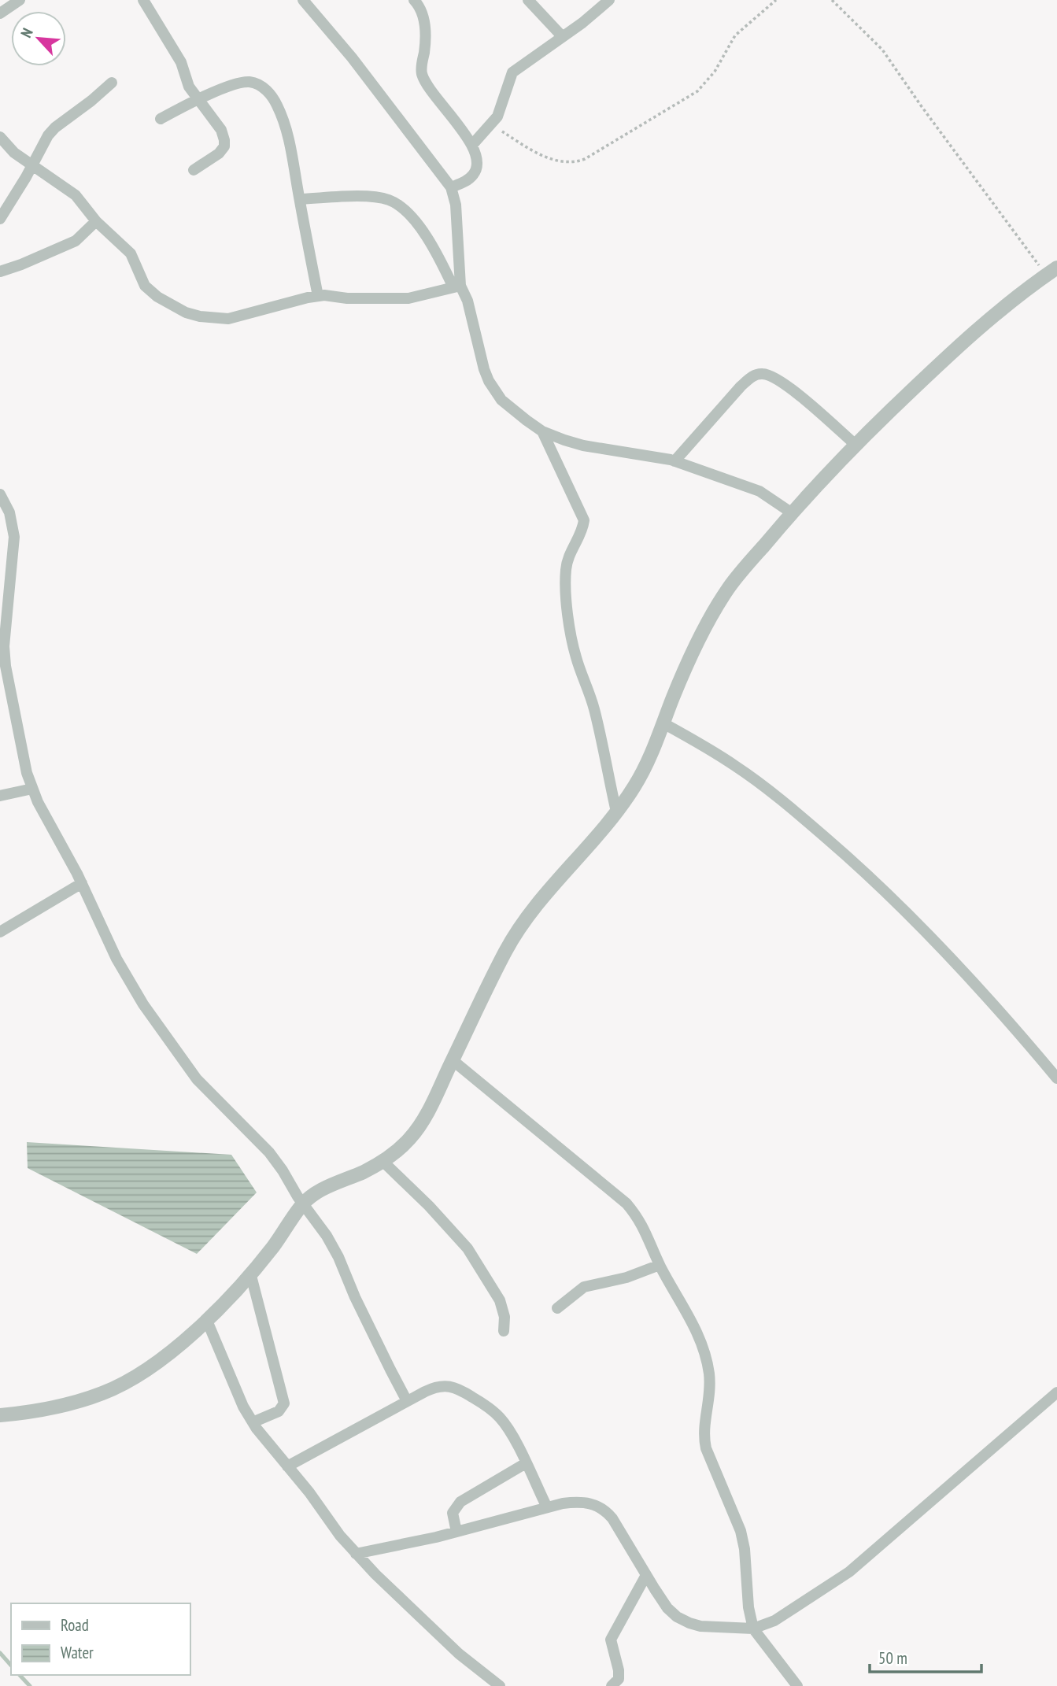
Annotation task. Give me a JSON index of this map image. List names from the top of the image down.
{
  "legend": ["Road", "Water"],
  "scale_bar": "50 m",
  "north": "top left"
}
